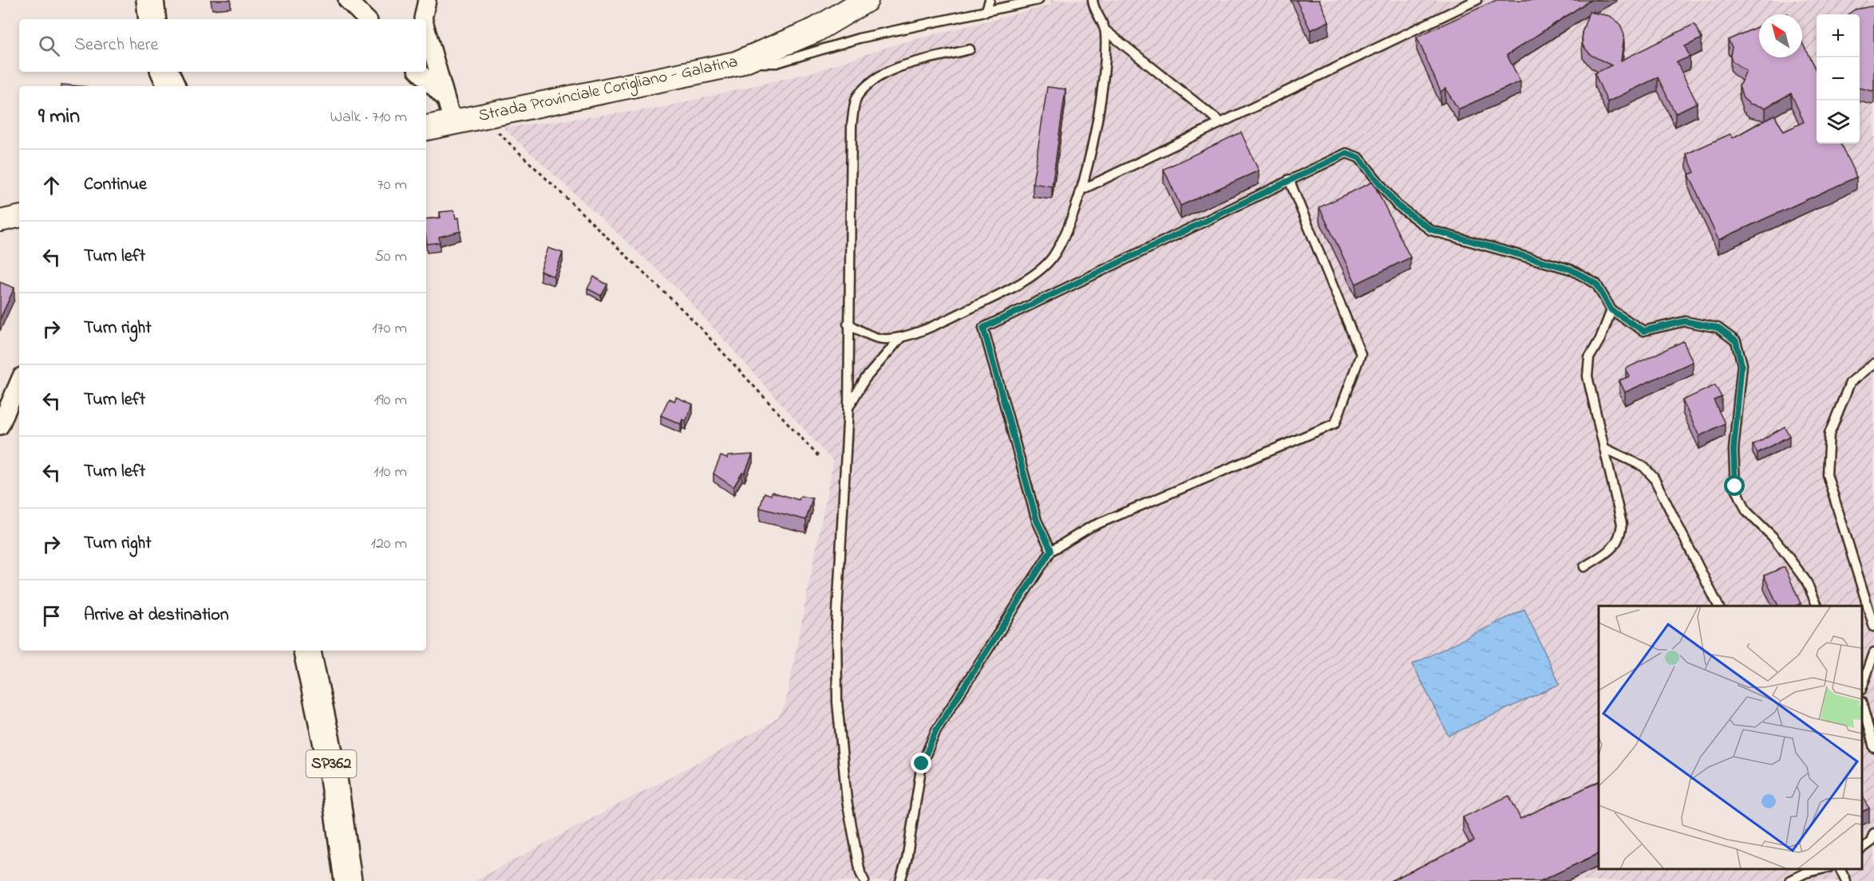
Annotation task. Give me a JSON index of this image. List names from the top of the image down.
{
  "streets": {
    "main road": ["Strada Provinciale Corigliano - Galatina", "SP362"]
  },
  "north": "top left",
  "page": {
    "map_buttons": ["+", "−"],
    "search": "Search here",
    "heading": ["9 min", "Walk · 710 m"],
    "list": [
      ["Continue", "70 m"],
      ["Turn left", "50 m"],
      ["Turn right", "170 m"],
      ["Turn left", "190 m"],
      ["Turn left", "110 m"],
      ["Turn right", "120 m"],
      "Arrive at destination"
    ]
  }
}
